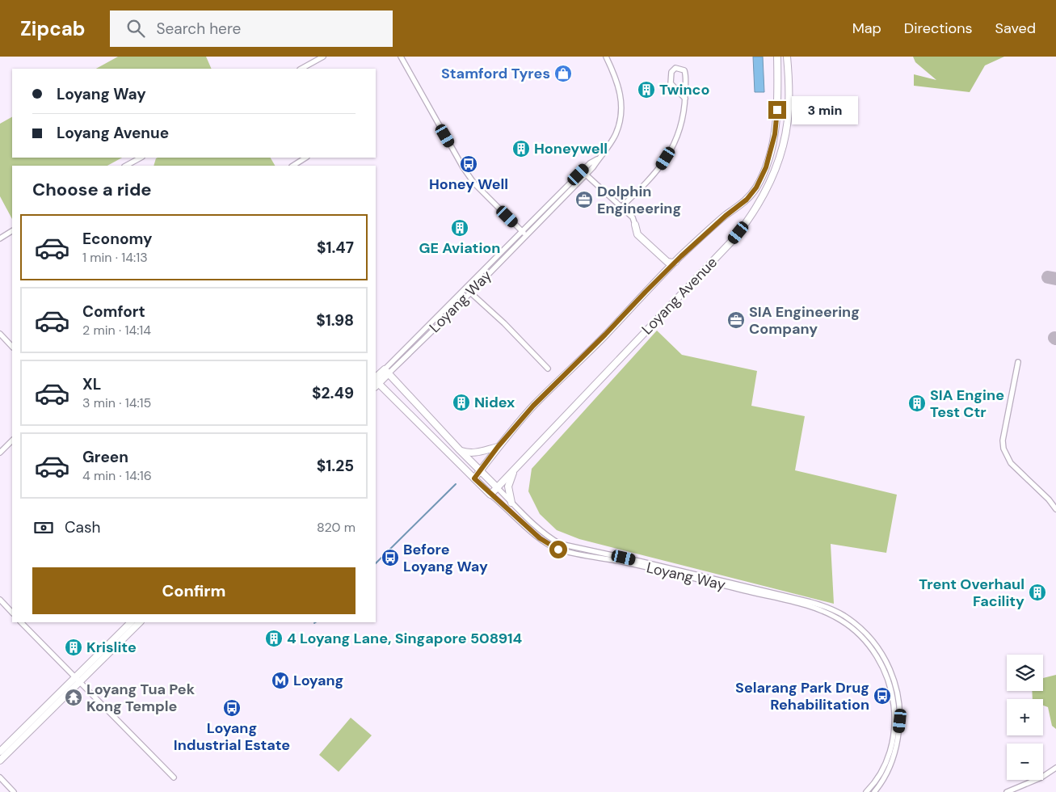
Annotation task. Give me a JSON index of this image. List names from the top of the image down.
{
  "streets": {
    "main road": ["Loyang Avenue", "Loyang Way"]
  },
  "crossings": [
    ["Loyang Avenue", "Loyang Way"]
  ],
  "places": {
    "shop": ["Stamford Tyres"],
    "building": [
      "Twinco",
      "Honeywell",
      "GE Aviation",
      "Nidex",
      "SIA Engine Test Ctr",
      "Trent Overhaul Facility",
      "4 Loyang Lane, Singapore 508914",
      "Krislite"
    ],
    "bus stop": [
      "Honey Well",
      "Before Loyang Way",
      "Selarang Park Drug Rehabilitation",
      "Loyang Industrial Estate"
    ],
    "office": ["Dolphin Engineering", "SIA Engineering Company"],
    "metro station": ["Loyang"],
    "temple": ["Loyang Tua Pek Kong Temple"]
  },
  "page": {
    "header": "Zipcab",
    "search": "Search here",
    "nav": ["Map", "Directions", "Saved"],
    "banner": ["Loyang Way", "Loyang Avenue"],
    "bubble": "3 min",
    "heading": "Choose a ride",
    "list": [
      {
        "name": "Economy",
        "note": "1 min · 14:13",
        "value": "$1.47"
      },
      {
        "name": "Comfort",
        "note": "2 min · 14:14",
        "value": "$1.98"
      },
      {
        "name": "XL",
        "note": "3 min · 14:15",
        "value": "$2.49"
      },
      {
        "name": "Green",
        "note": "4 min · 14:16",
        "value": "$1.25"
      }
    ],
    "pay": ["Cash", "820 m"],
    "buttons": "Confirm",
    "map_buttons": ["+", "−"]
  }
}
